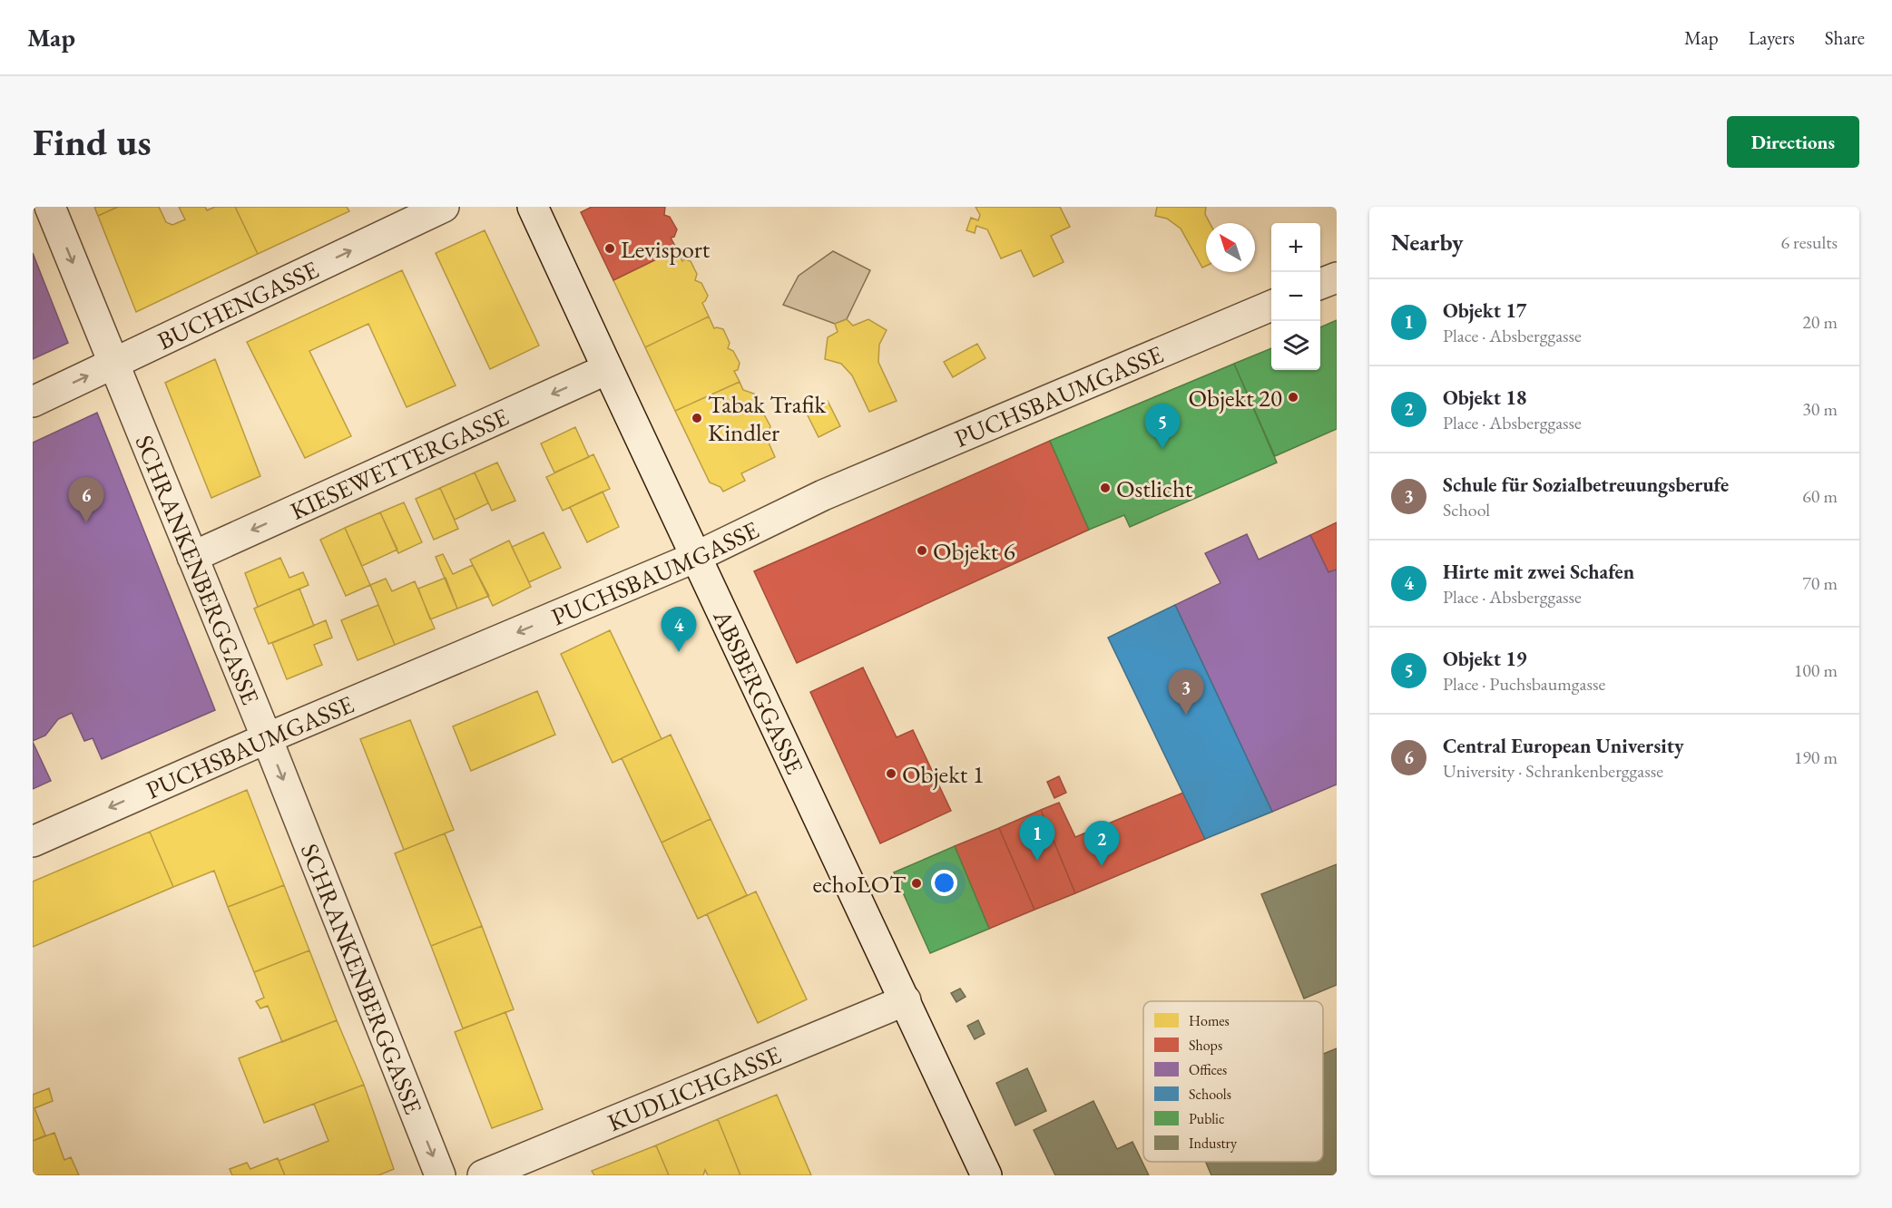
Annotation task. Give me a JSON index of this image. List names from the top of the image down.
{
  "streets": {
    "street": [
      "BUCHENGASSE",
      "PUCHSBAUMGASSE",
      "KIESEWETTERGASSE",
      "SCHRANKENBERGGASSE",
      "ABSBERGGASSE",
      "KUDLICHGASSE"
    ]
  },
  "crossings": [
    ["BUCHENGASSE", "SCHRANKENBERGGASSE"],
    ["PUCHSBAUMGASSE", "SCHRANKENBERGGASSE"],
    ["PUCHSBAUMGASSE", "ABSBERGGASSE"],
    ["KIESEWETTERGASSE", "SCHRANKENBERGGASSE"],
    ["KIESEWETTERGASSE", "ABSBERGGASSE"],
    ["ABSBERGGASSE", "KUDLICHGASSE"]
  ],
  "one_way": [
    "BUCHENGASSE",
    "PUCHSBAUMGASSE",
    "KIESEWETTERGASSE",
    "SCHRANKENBERGGASSE"
  ],
  "places": [
    "Levisport",
    "Objekt 20",
    "Tabak Trafik Kindler",
    "Ostlicht",
    "Objekt 6",
    "Objekt 1",
    "echoLOT"
  ],
  "legend": [
    "Homes",
    "Shops",
    "Offices",
    "Schools",
    "Public",
    "Industry"
  ],
  "north": "top left",
  "page": {
    "header": "Map",
    "nav": ["Map", "Layers", "Share"],
    "buttons": "Directions",
    "title": "Find us",
    "heading": ["Nearby", "6 results"],
    "map_buttons": ["+", "−"],
    "list": [
      {
        "mark": "1",
        "name": "Objekt 17",
        "note": "Place · Absberggasse",
        "value": "20 m"
      },
      {
        "mark": "2",
        "name": "Objekt 18",
        "note": "Place · Absberggasse",
        "value": "30 m"
      },
      {
        "mark": "3",
        "name": "Schule für Sozialbetreuungsberufe",
        "note": "School",
        "value": "60 m"
      },
      {
        "mark": "4",
        "name": "Hirte mit zwei Schafen",
        "note": "Place · Absberggasse",
        "value": "70 m"
      },
      {
        "mark": "5",
        "name": "Objekt 19",
        "note": "Place · Puchsbaumgasse",
        "value": "100 m"
      },
      {
        "mark": "6",
        "name": "Central European University",
        "note": "University · Schrankenberggasse",
        "value": "190 m"
      }
    ],
    "pins": [
      "5",
      "6",
      "4",
      "3",
      "1",
      "2"
    ]
  }
}
